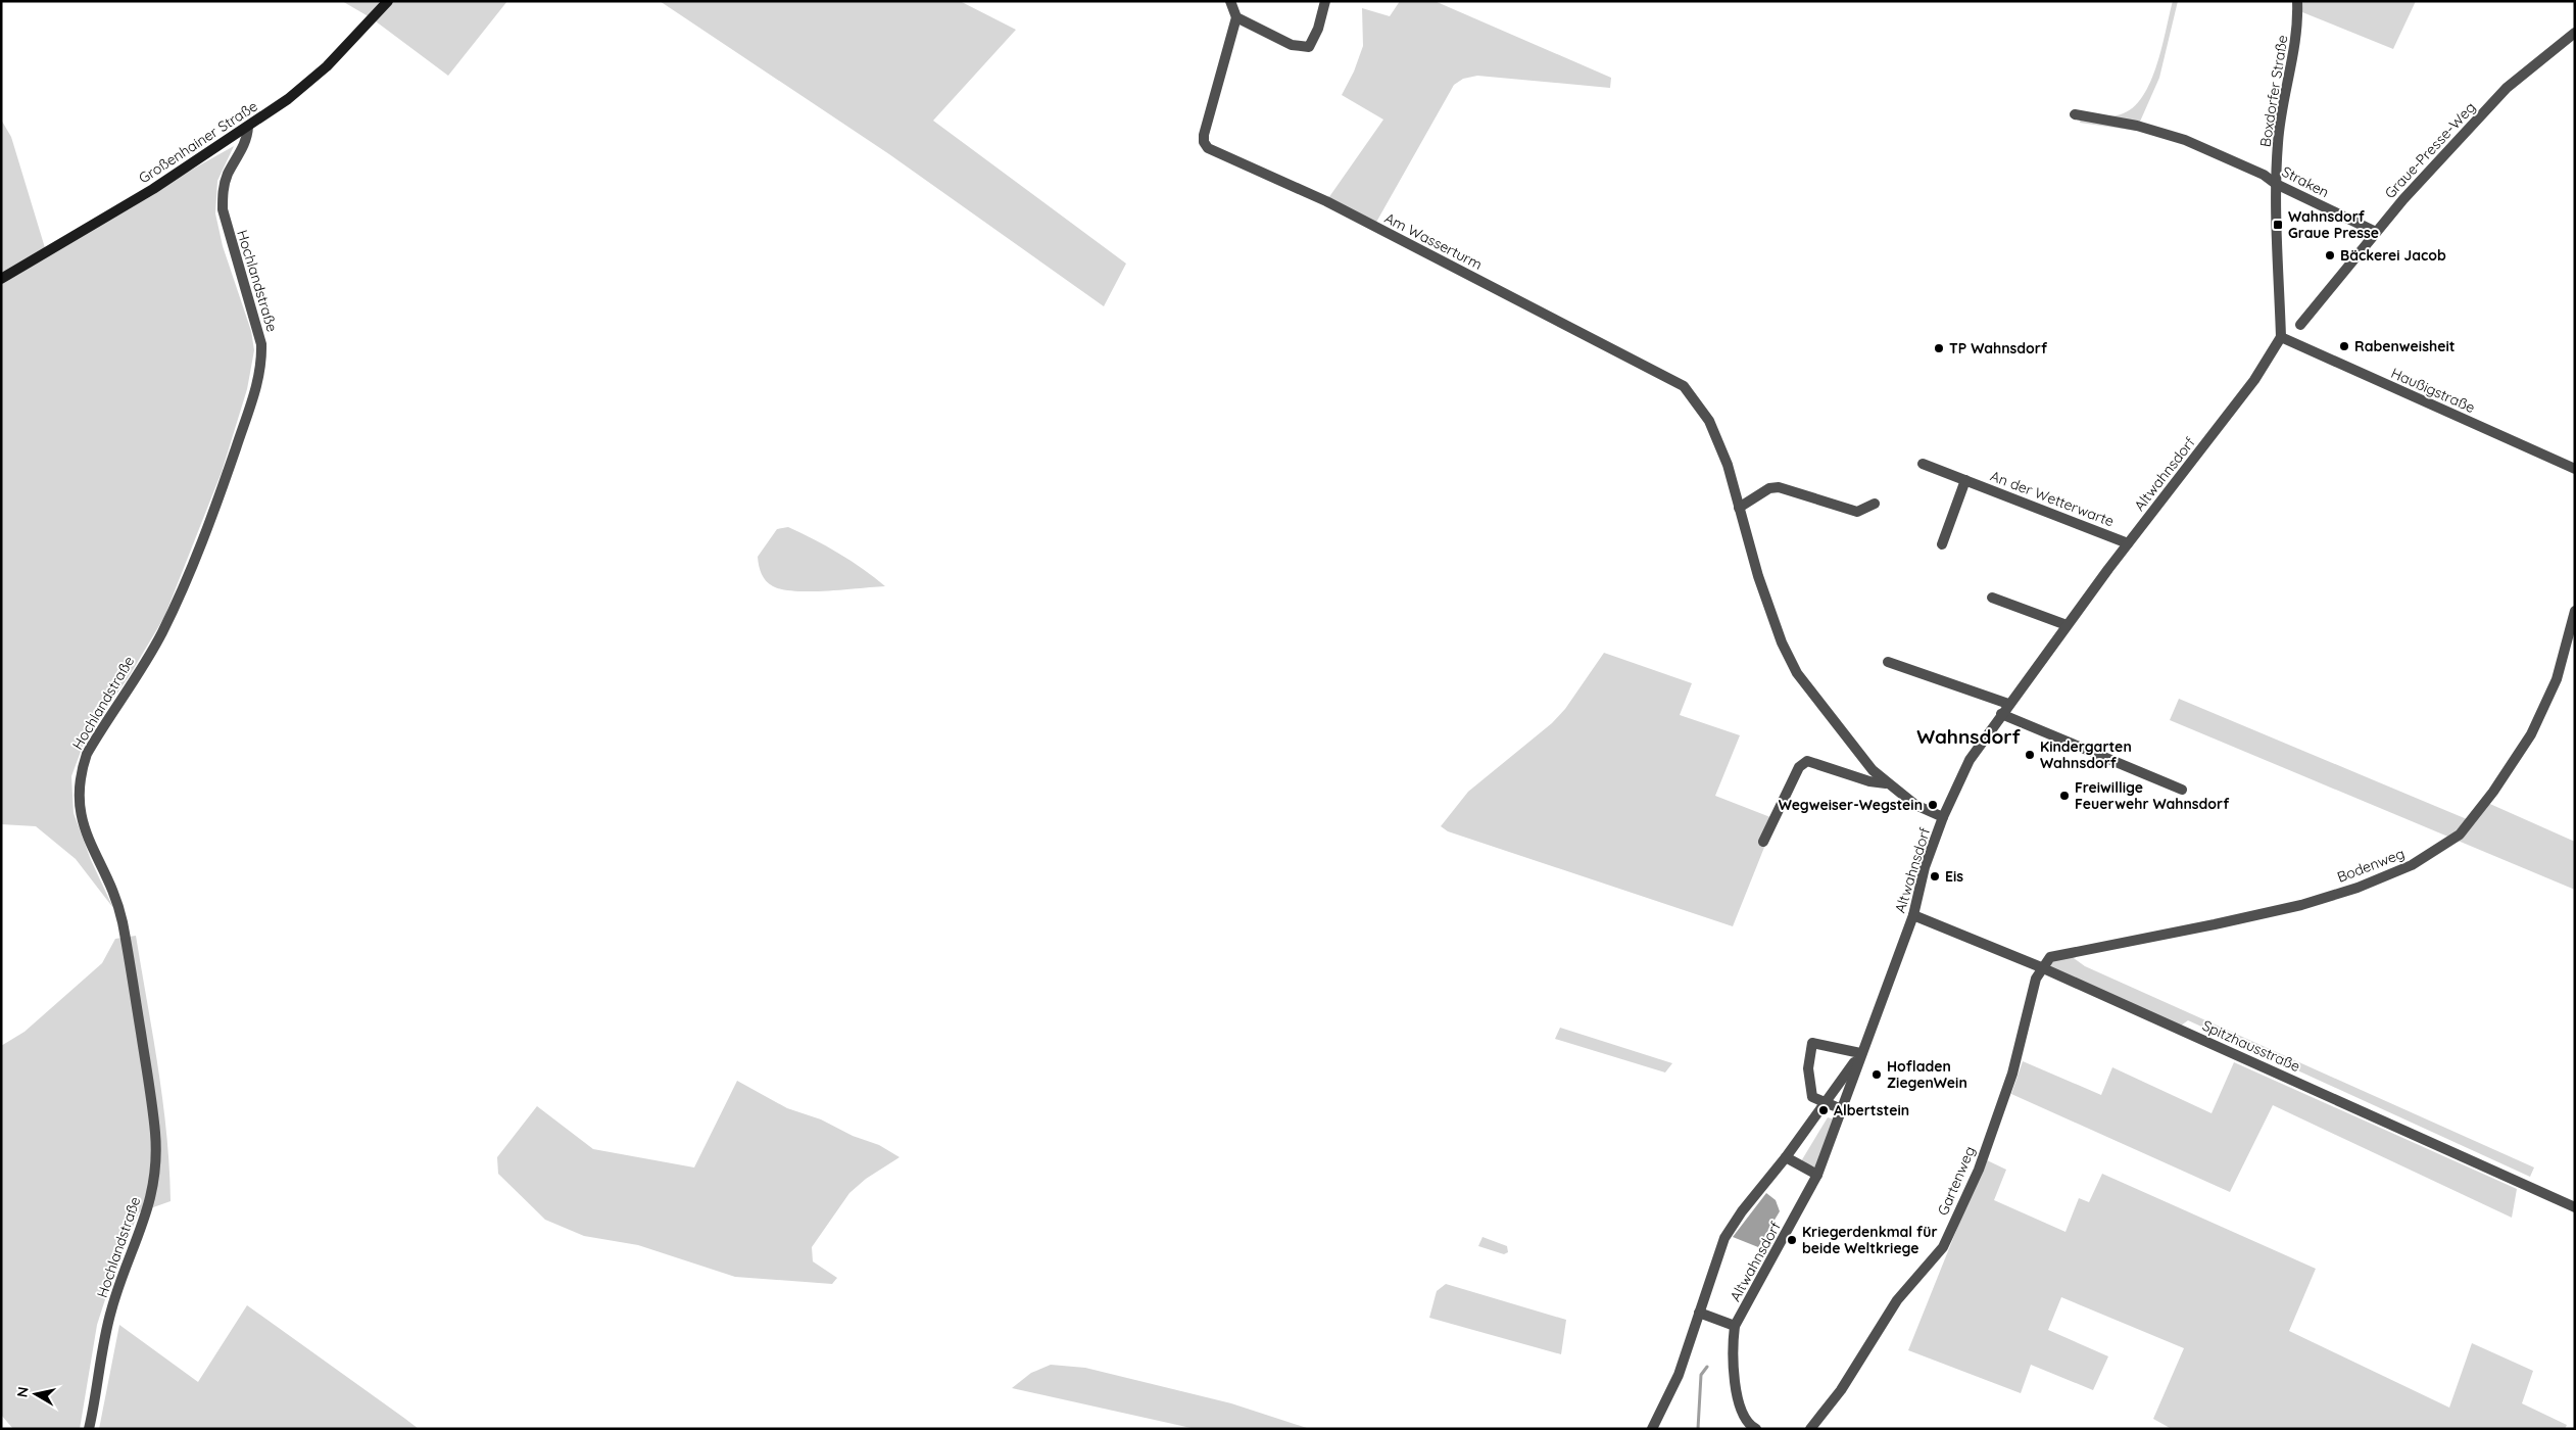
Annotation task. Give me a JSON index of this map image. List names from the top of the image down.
{
  "streets": {
    "street": [
      "Boxdorfer Straße",
      "Großenhainer Straße",
      "Graue-Presse-Weg",
      "Straken",
      "Am Wasserturm",
      "Hochlandstraße",
      "Haußigstraße",
      "Altwahnsdorf",
      "An der Wetterwarte",
      "Bodenweg",
      "Spitzhausstraße",
      "Gartenweg"
    ]
  },
  "crossings": [
    ["Boxdorfer Straße", "Straken"],
    ["Boxdorfer Straße", "Haußigstraße"],
    ["Boxdorfer Straße", "Altwahnsdorf"],
    ["Großenhainer Straße", "Hochlandstraße"],
    ["Graue-Presse-Weg", "Straken"],
    ["Haußigstraße", "Altwahnsdorf"],
    ["Altwahnsdorf", "An der Wetterwarte"],
    ["Altwahnsdorf", "Spitzhausstraße"],
    ["Bodenweg", "Spitzhausstraße"],
    ["Bodenweg", "Gartenweg"],
    ["Spitzhausstraße", "Gartenweg"]
  ],
  "districts": ["Wahnsdorf"],
  "places": {
    "transit": ["Wahnsdorf Graue Presse"],
    "other": [
      "Bäckerei Jacob",
      "Rabenweisheit",
      "TP Wahnsdorf",
      "Kindergarten Wahnsdorf",
      "Freiwillige Feuerwehr Wahnsdorf",
      "Wegweiser-Wegstein",
      "Eis",
      "Hofladen ZiegenWein",
      "Albertstein",
      "Kriegerdenkmal für beide Weltkriege"
    ]
  },
  "north": "left"
}
